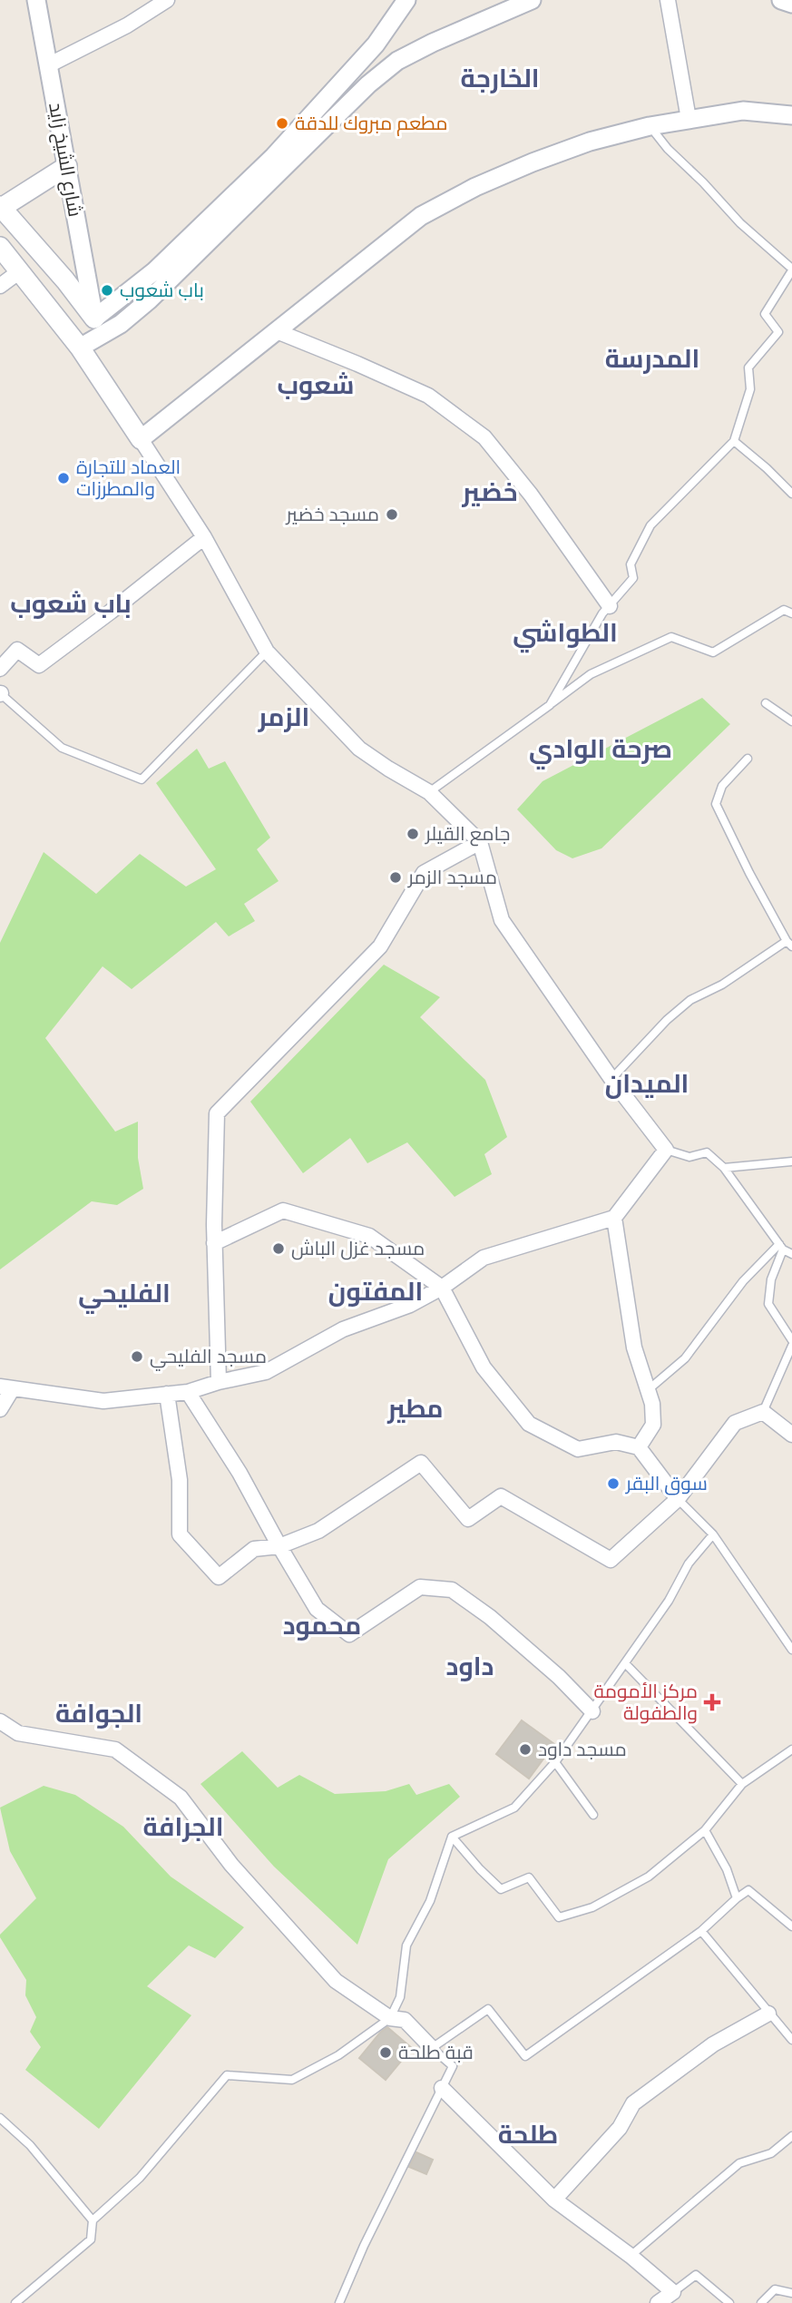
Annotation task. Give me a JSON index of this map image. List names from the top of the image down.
{
  "streets": {
    "street": ["شارع الشيخ زايد"]
  },
  "districts": [
    "الخارجة",
    "المدرسة",
    "شعوب",
    "خضير",
    "باب شعوب",
    "الطواشي",
    "الزمر",
    "صرحة الوادي",
    "الميدان",
    "المفتون",
    "الفليحي",
    "مطير",
    "محمود",
    "داود",
    "الجوافة",
    "الجرافة",
    "طلحة"
  ],
  "places": {
    "other": [
      "مطعم مبروك للدقة",
      "باب شعوب",
      "العماد للتجارة والمطرزات",
      "مسجد خضير",
      "جامع القيلر",
      "مسجد الزمر",
      "مسجد غزل الباش",
      "مسجد الفليحي",
      "سوق البقر",
      "مسجد داود",
      "قبة طلحة"
    ],
    "health": ["مركز الأمومة والطفولة"]
  }
}
